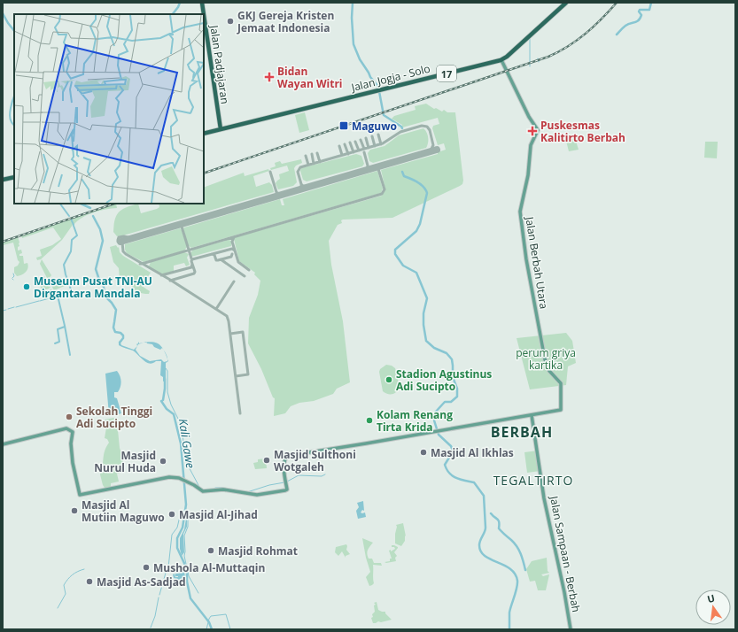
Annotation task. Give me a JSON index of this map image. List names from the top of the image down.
{
  "streets": {
    "highway": ["Jalan Padjajaran", "17", "Jalan Jogja - Solo"],
    "main road": ["Jalan Berbah Utara", "Jalan Sampaan - Berbah"]
  },
  "crossings": [
    ["Jalan Padjajaran", "17"],
    ["Jalan Padjajaran", "Jalan Jogja - Solo"],
    ["17", "Jalan Jogja - Solo"],
    ["Jalan Jogja - Solo", "Jalan Berbah Utara"],
    ["Jalan Berbah Utara", "Jalan Sampaan - Berbah"]
  ],
  "districts": ["BERBAH", "TEGALTIRTO"],
  "water": ["Kali Gawe"],
  "parks": ["perum griya kartika"],
  "places": {
    "other": [
      "GKJ Gereja Kristen Jemaat Indonesia",
      "Museum Pusat TNI-AU Dirgantara Mandala",
      "Stadion Agustinus Adi Sucipto",
      "Sekolah Tinggi Adi Sucipto",
      "Kolam Renang Tirta Krida",
      "Masjid Al Ikhlas",
      "Masjid Sulthoni Wotgaleh",
      "Masjid Nurul Huda",
      "Masjid Al Mutiin Maguwo",
      "Masjid Al-Jihad",
      "Masjid Rohmat",
      "Mushola Al-Muttaqin",
      "Masjid As-Sadjad"
    ],
    "health": ["Bidan Wayan Witri", "Puskesmas Kalitirto Berbah"],
    "transit": ["Maguwo"]
  },
  "north": "top"
}
